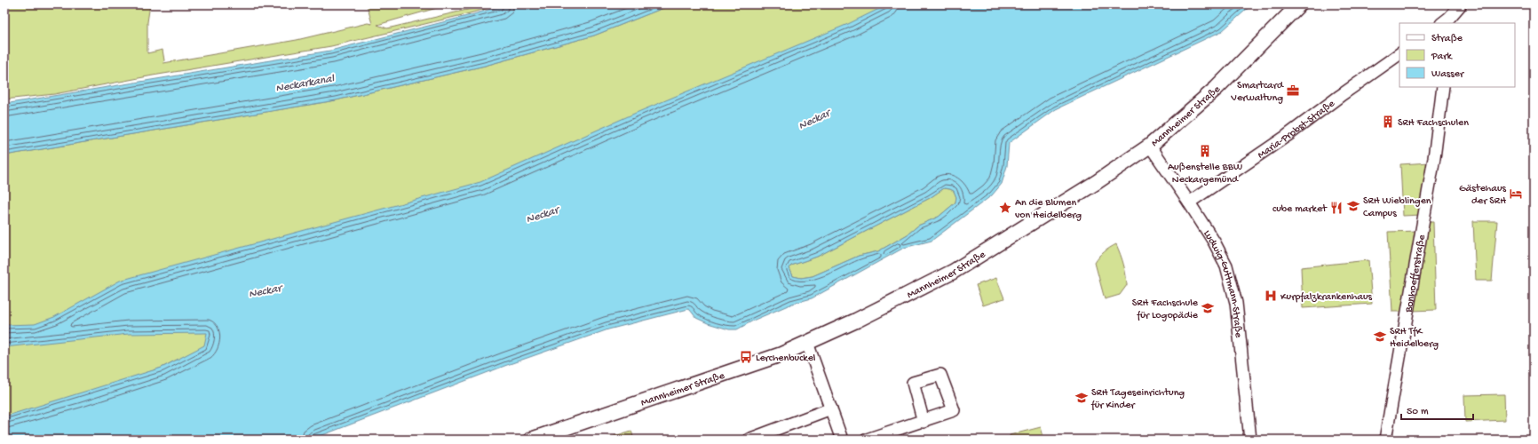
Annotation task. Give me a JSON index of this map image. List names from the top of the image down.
{
  "streets": {
    "street": [
      "Mannheimer Straße",
      "Maria-Probst-Straße",
      "Bonhoefferstraße",
      "Ludwig-Guttmann-Straße"
    ]
  },
  "crossings": [
    ["Mannheimer Straße", "Ludwig-Guttmann-Straße"],
    ["Maria-Probst-Straße", "Ludwig-Guttmann-Straße"]
  ],
  "water": ["Neckarkanal", "Neckar"],
  "places": {
    "office": ["Smartcard Verwaltung"],
    "building": ["SRH Fachschulen", "Außenstelle BBW Neckargemünd"],
    "hotel": ["Gästehaus der SRH"],
    "school or university": [
      "SRH Wieblingen Campus",
      "SRH Fachschule für Logopädie",
      "SRH TfK Heidelberg",
      "SRH Tageseinrichtung für Kinder"
    ],
    "place": ["An die Blumen von Heidelberg"],
    "restaurant": ["cube market"],
    "hospital": ["Kurpfalzkrankenhaus"],
    "bus stop": ["Lerchenbuckel"]
  },
  "legend": ["Straße", "Park", "Wasser"],
  "scale_bar": "50 m"
}
